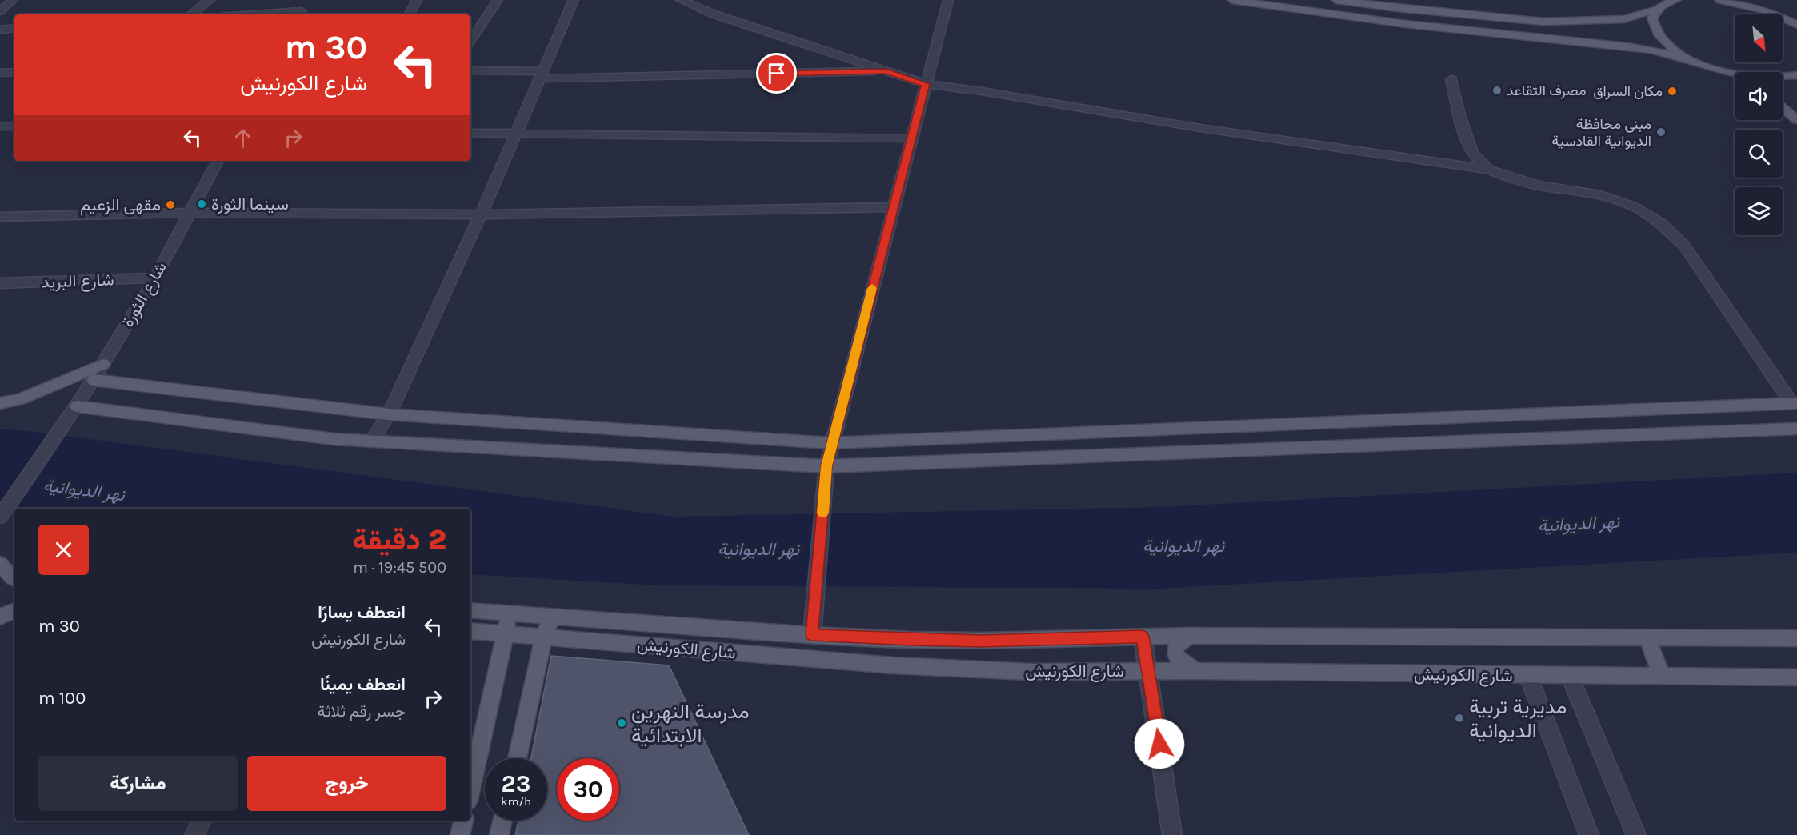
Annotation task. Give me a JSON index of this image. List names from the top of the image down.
{
  "streets": {
    "main road": ["شارع الكورنيش"],
    "street": ["شارع البريد", "شارع الثورة"]
  },
  "crossings": [
    ["شارع البريد", "شارع الثورة"]
  ],
  "water": ["نهر الديوانية"],
  "places": [
    "مصرف التقاعد",
    "مكان السراق",
    "مبنى محافظة الديوانية القادسية",
    "سينما الثورة",
    "مقهى الزعيم",
    "مديرية تربية الديوانية",
    "مدرسة النهرين الابتدائية"
  ],
  "north": "bottom right",
  "page": {
    "turn": ["30 m", "شارع الكورنيش"],
    "heading": ["2 دقيقة", "500 m · 19:45"],
    "list": [
      {
        "name": "انعطف يسارًا",
        "note": "شارع الكورنيش",
        "value": "30 m"
      },
      {
        "name": "انعطف يمينًا",
        "note": "جسر رقم ثلاثة",
        "value": "100 m"
      }
    ],
    "buttons": ["خروج", "مشاركة"],
    "speed": "23 km/h",
    "limit": "30"
  }
}
